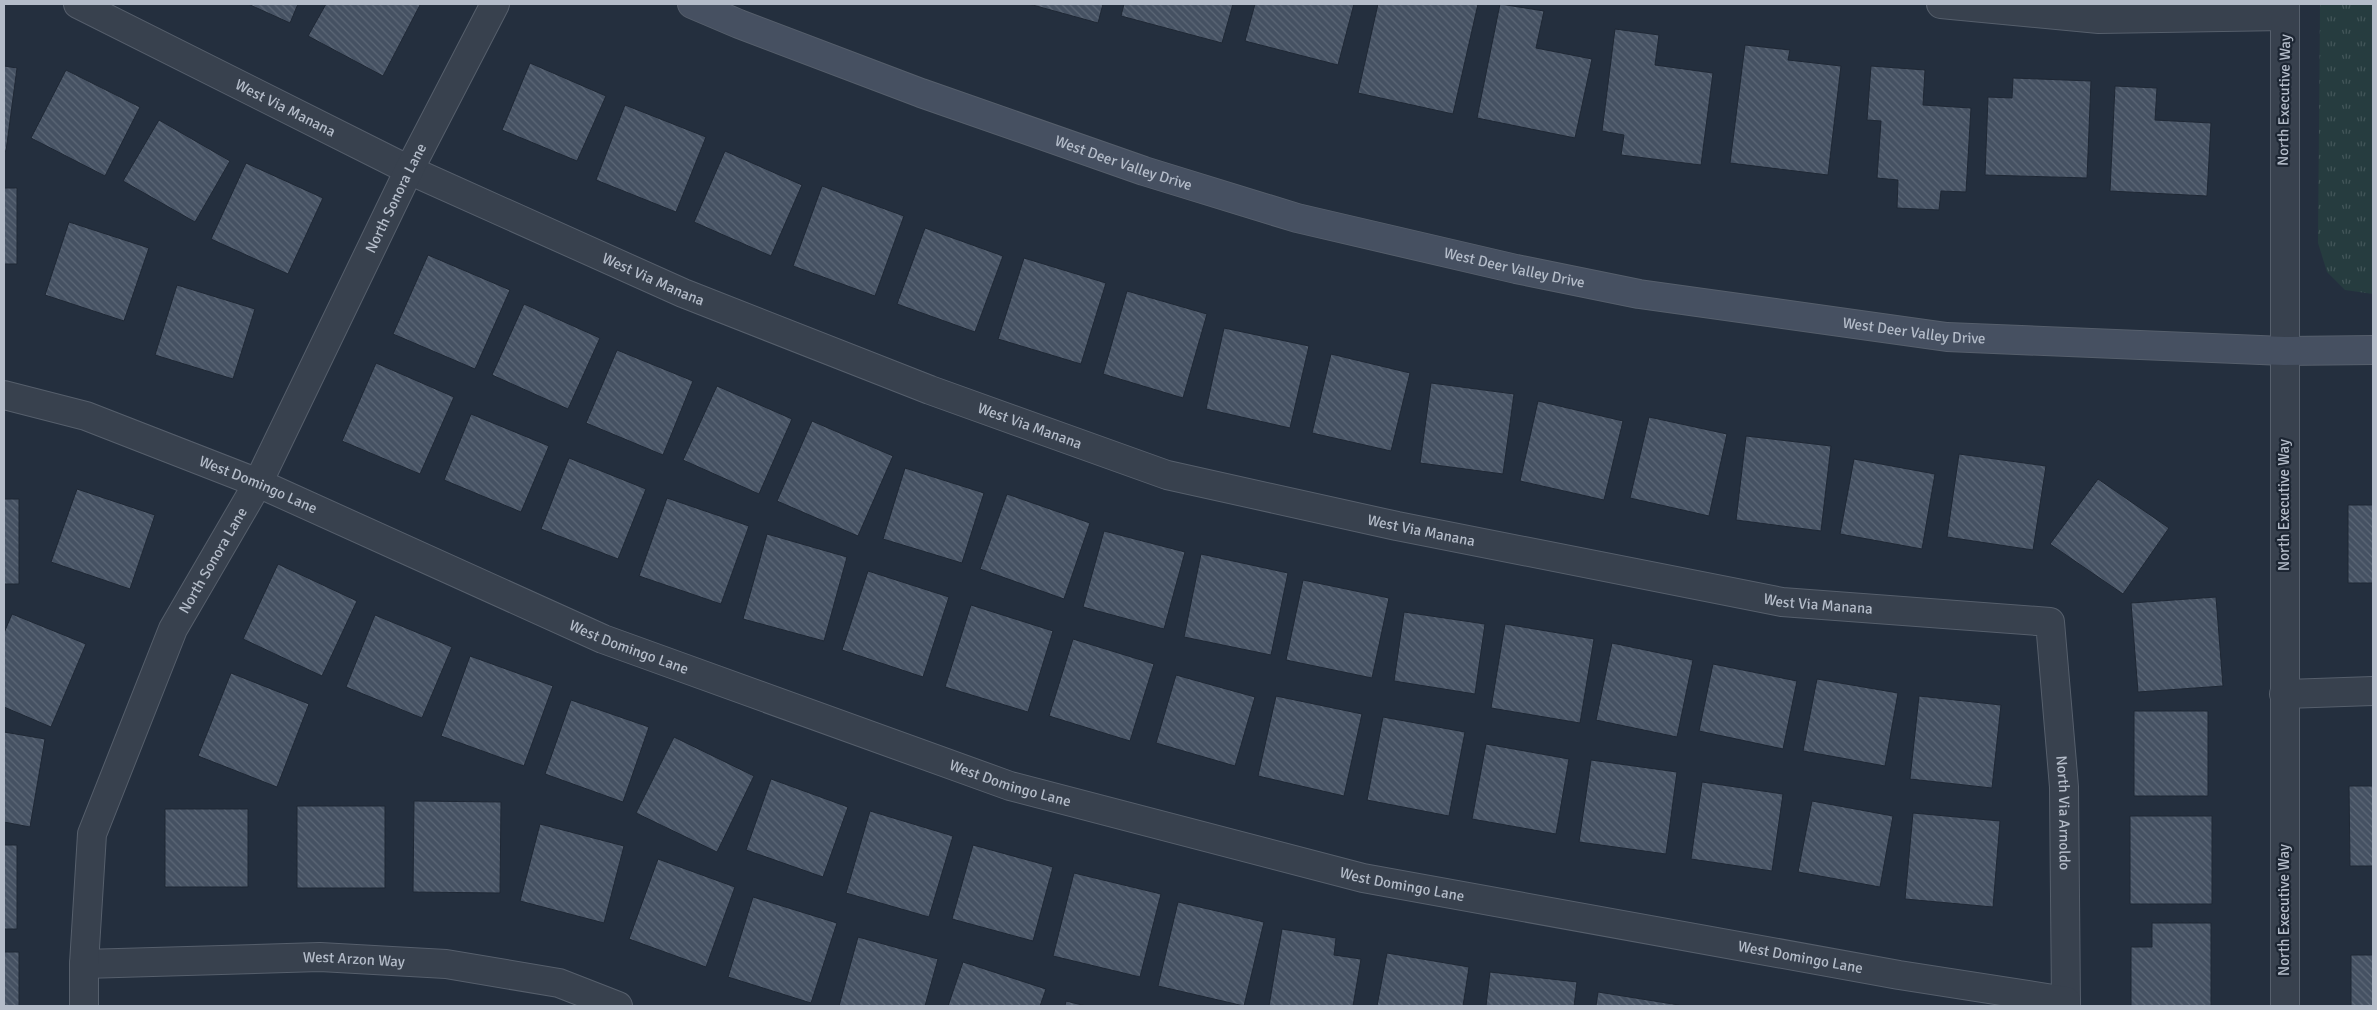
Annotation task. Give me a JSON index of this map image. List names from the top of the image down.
{
  "streets": {
    "street": [
      "North Executive Way",
      "West Via Manana",
      "West Deer Valley Drive",
      "North Sonora Lane",
      "West Domingo Lane",
      "North Via Arnoldo",
      "West Arzon Way"
    ]
  },
  "crossings": [
    ["North Executive Way", "West Deer Valley Drive"],
    ["West Via Manana", "North Sonora Lane"],
    ["West Via Manana", "North Via Arnoldo"],
    ["North Sonora Lane", "West Domingo Lane"],
    ["North Sonora Lane", "West Arzon Way"],
    ["West Domingo Lane", "North Via Arnoldo"]
  ]
}
